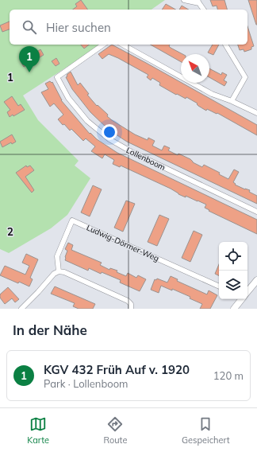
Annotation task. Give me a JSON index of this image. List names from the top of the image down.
{
  "streets": {
    "street": ["Lollenboom", "Ludwig-Dörmer-Weg"]
  },
  "north": "top left",
  "page": {
    "search": "Hier suchen",
    "pins": "1",
    "heading": "In der Nähe",
    "list": [
      {
        "mark": "1",
        "name": "KGV 432 Früh Auf v. 1920",
        "note": "Park · Lollenboom",
        "value": "120 m"
      }
    ],
    "nav": ["Karte", "Route", "Gespeichert"]
  },
  "grid": {
    "rows": ["1", "2"]
  }
}
